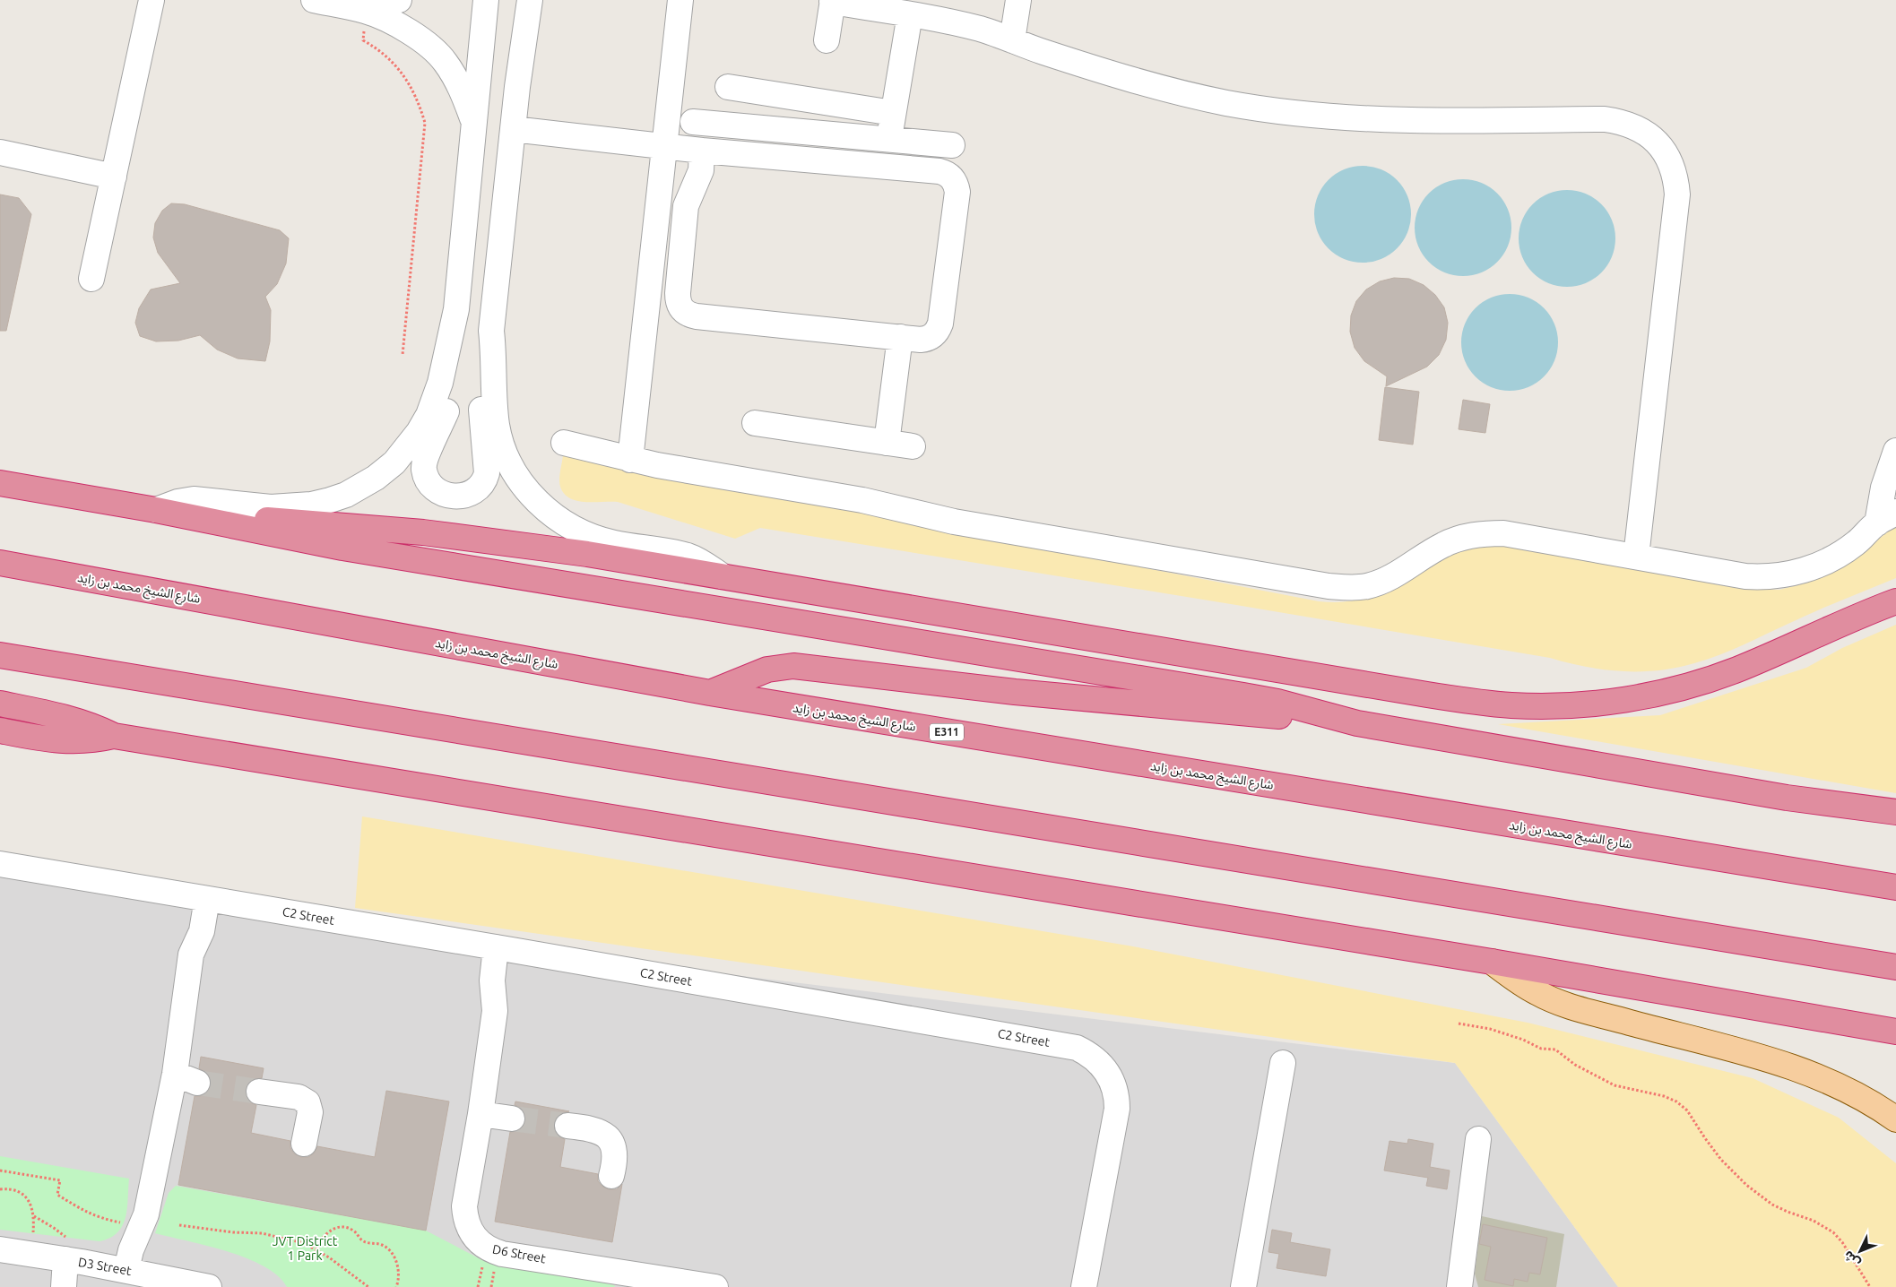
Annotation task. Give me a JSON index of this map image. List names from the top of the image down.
{
  "streets": {
    "highway": ["شارع الشيخ محمد بن زايد", "E311"],
    "street": ["C2 Street", "D6 Street", "D3 Street"]
  },
  "crossings": [
    ["C2 Street", "D6 Street"]
  ],
  "parks": ["JVT District 1 Park"],
  "north": "bottom left"
}
